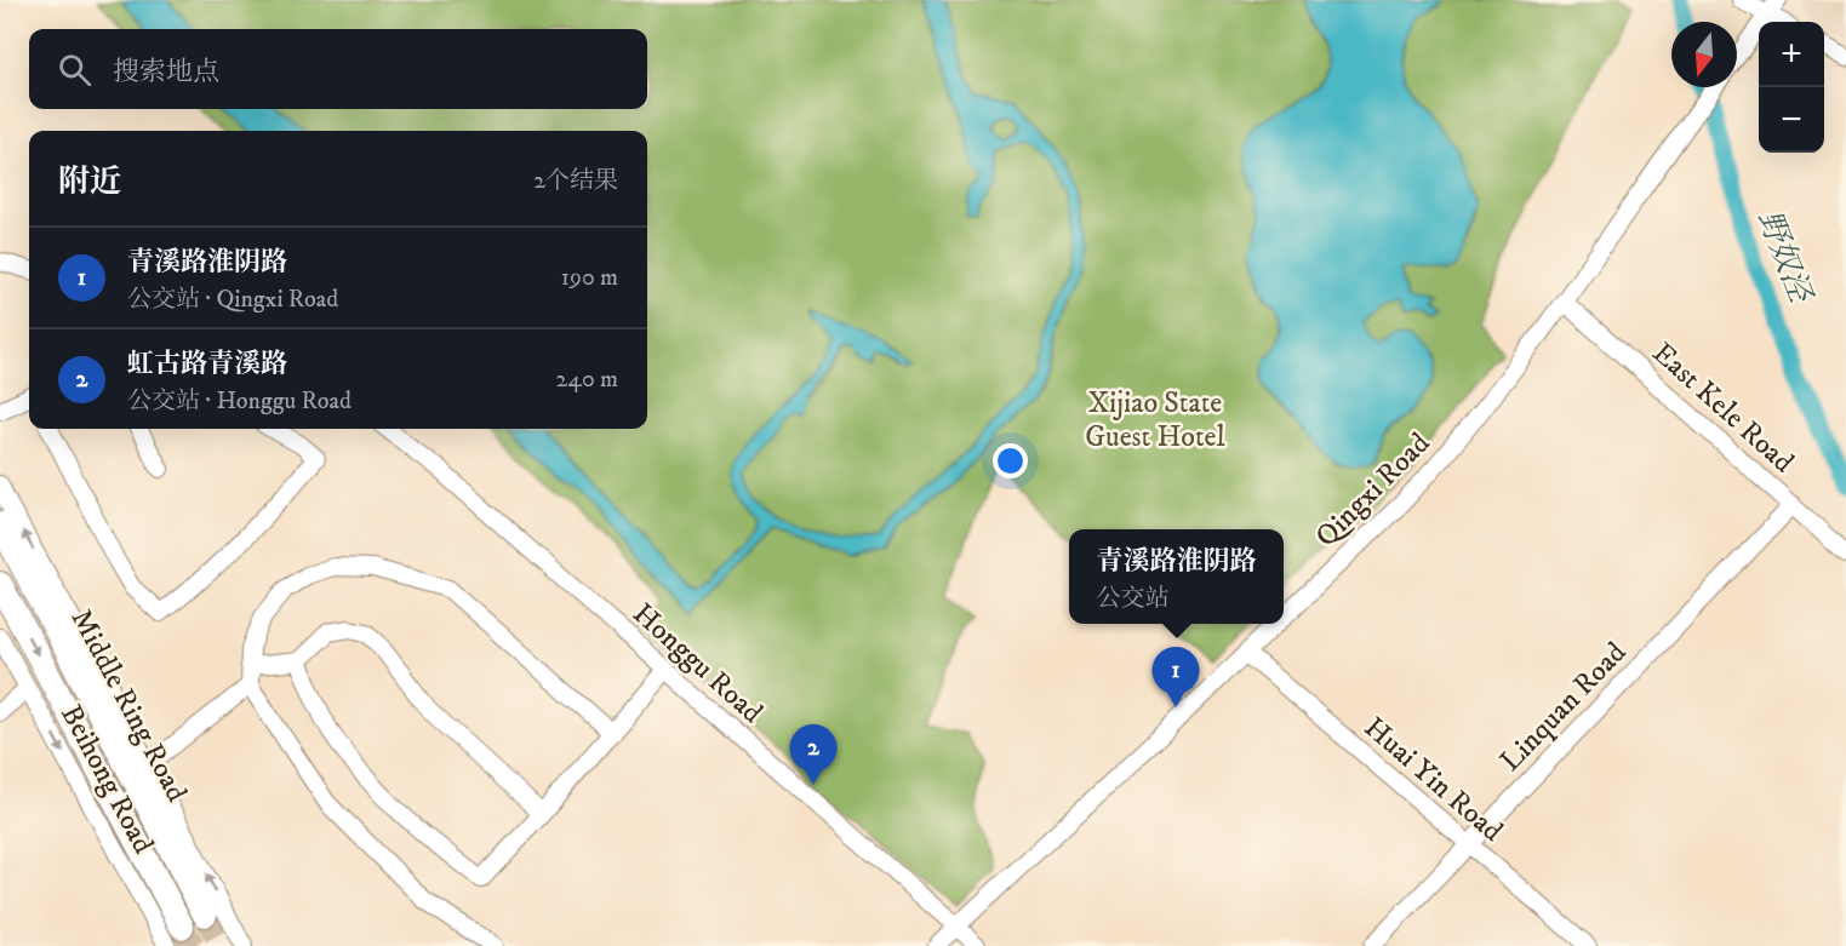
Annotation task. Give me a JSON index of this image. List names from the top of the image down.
{
  "streets": {
    "highway": ["Middle Ring Road"],
    "street": [
      "East Kele Road",
      "Qingxi Road",
      "Honggu Road",
      "Linquan Road",
      "Beihong Road",
      "Huai Yin Road"
    ]
  },
  "crossings": [
    ["East Kele Road", "Qingxi Road"],
    ["East Kele Road", "Linquan Road"],
    ["Qingxi Road", "Honggu Road"],
    ["Qingxi Road", "Huai Yin Road"],
    ["Linquan Road", "Huai Yin Road"]
  ],
  "water": ["野奴泾"],
  "parks": ["Xijiao State Guest Hotel"],
  "north": "bottom",
  "page": {
    "map_buttons": ["+", "−"],
    "search": "搜索地点",
    "heading": ["附近", "2个结果"],
    "list": [
      {
        "mark": "1",
        "name": "青溪路淮阴路",
        "note": "公交站 · Qingxi Road",
        "value": "190 m"
      },
      {
        "mark": "2",
        "name": "虹古路青溪路",
        "note": "公交站 · Honggu Road",
        "value": "240 m"
      }
    ],
    "popup": ["青溪路淮阴路", "公交站"],
    "pins": ["1", "2"]
  }
}
